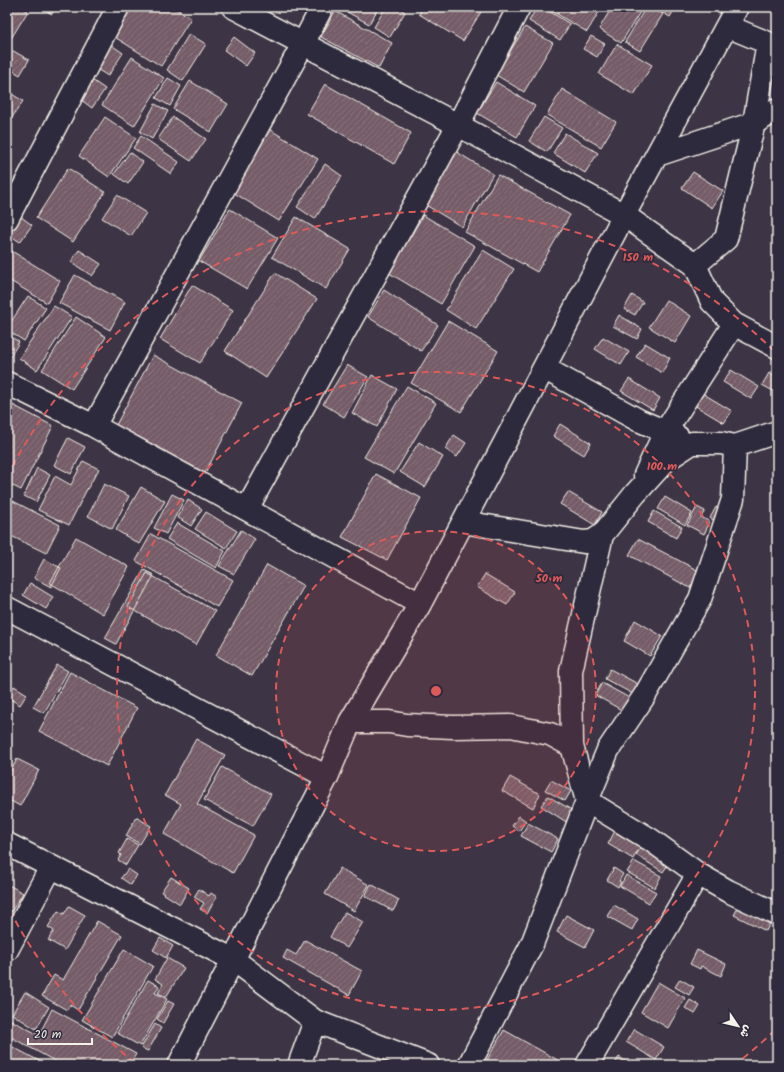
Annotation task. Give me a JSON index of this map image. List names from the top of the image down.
{
  "scale_bar": "20 m",
  "north": "bottom right",
  "rings": ["150 m", "100 m", "50 m"]
}
